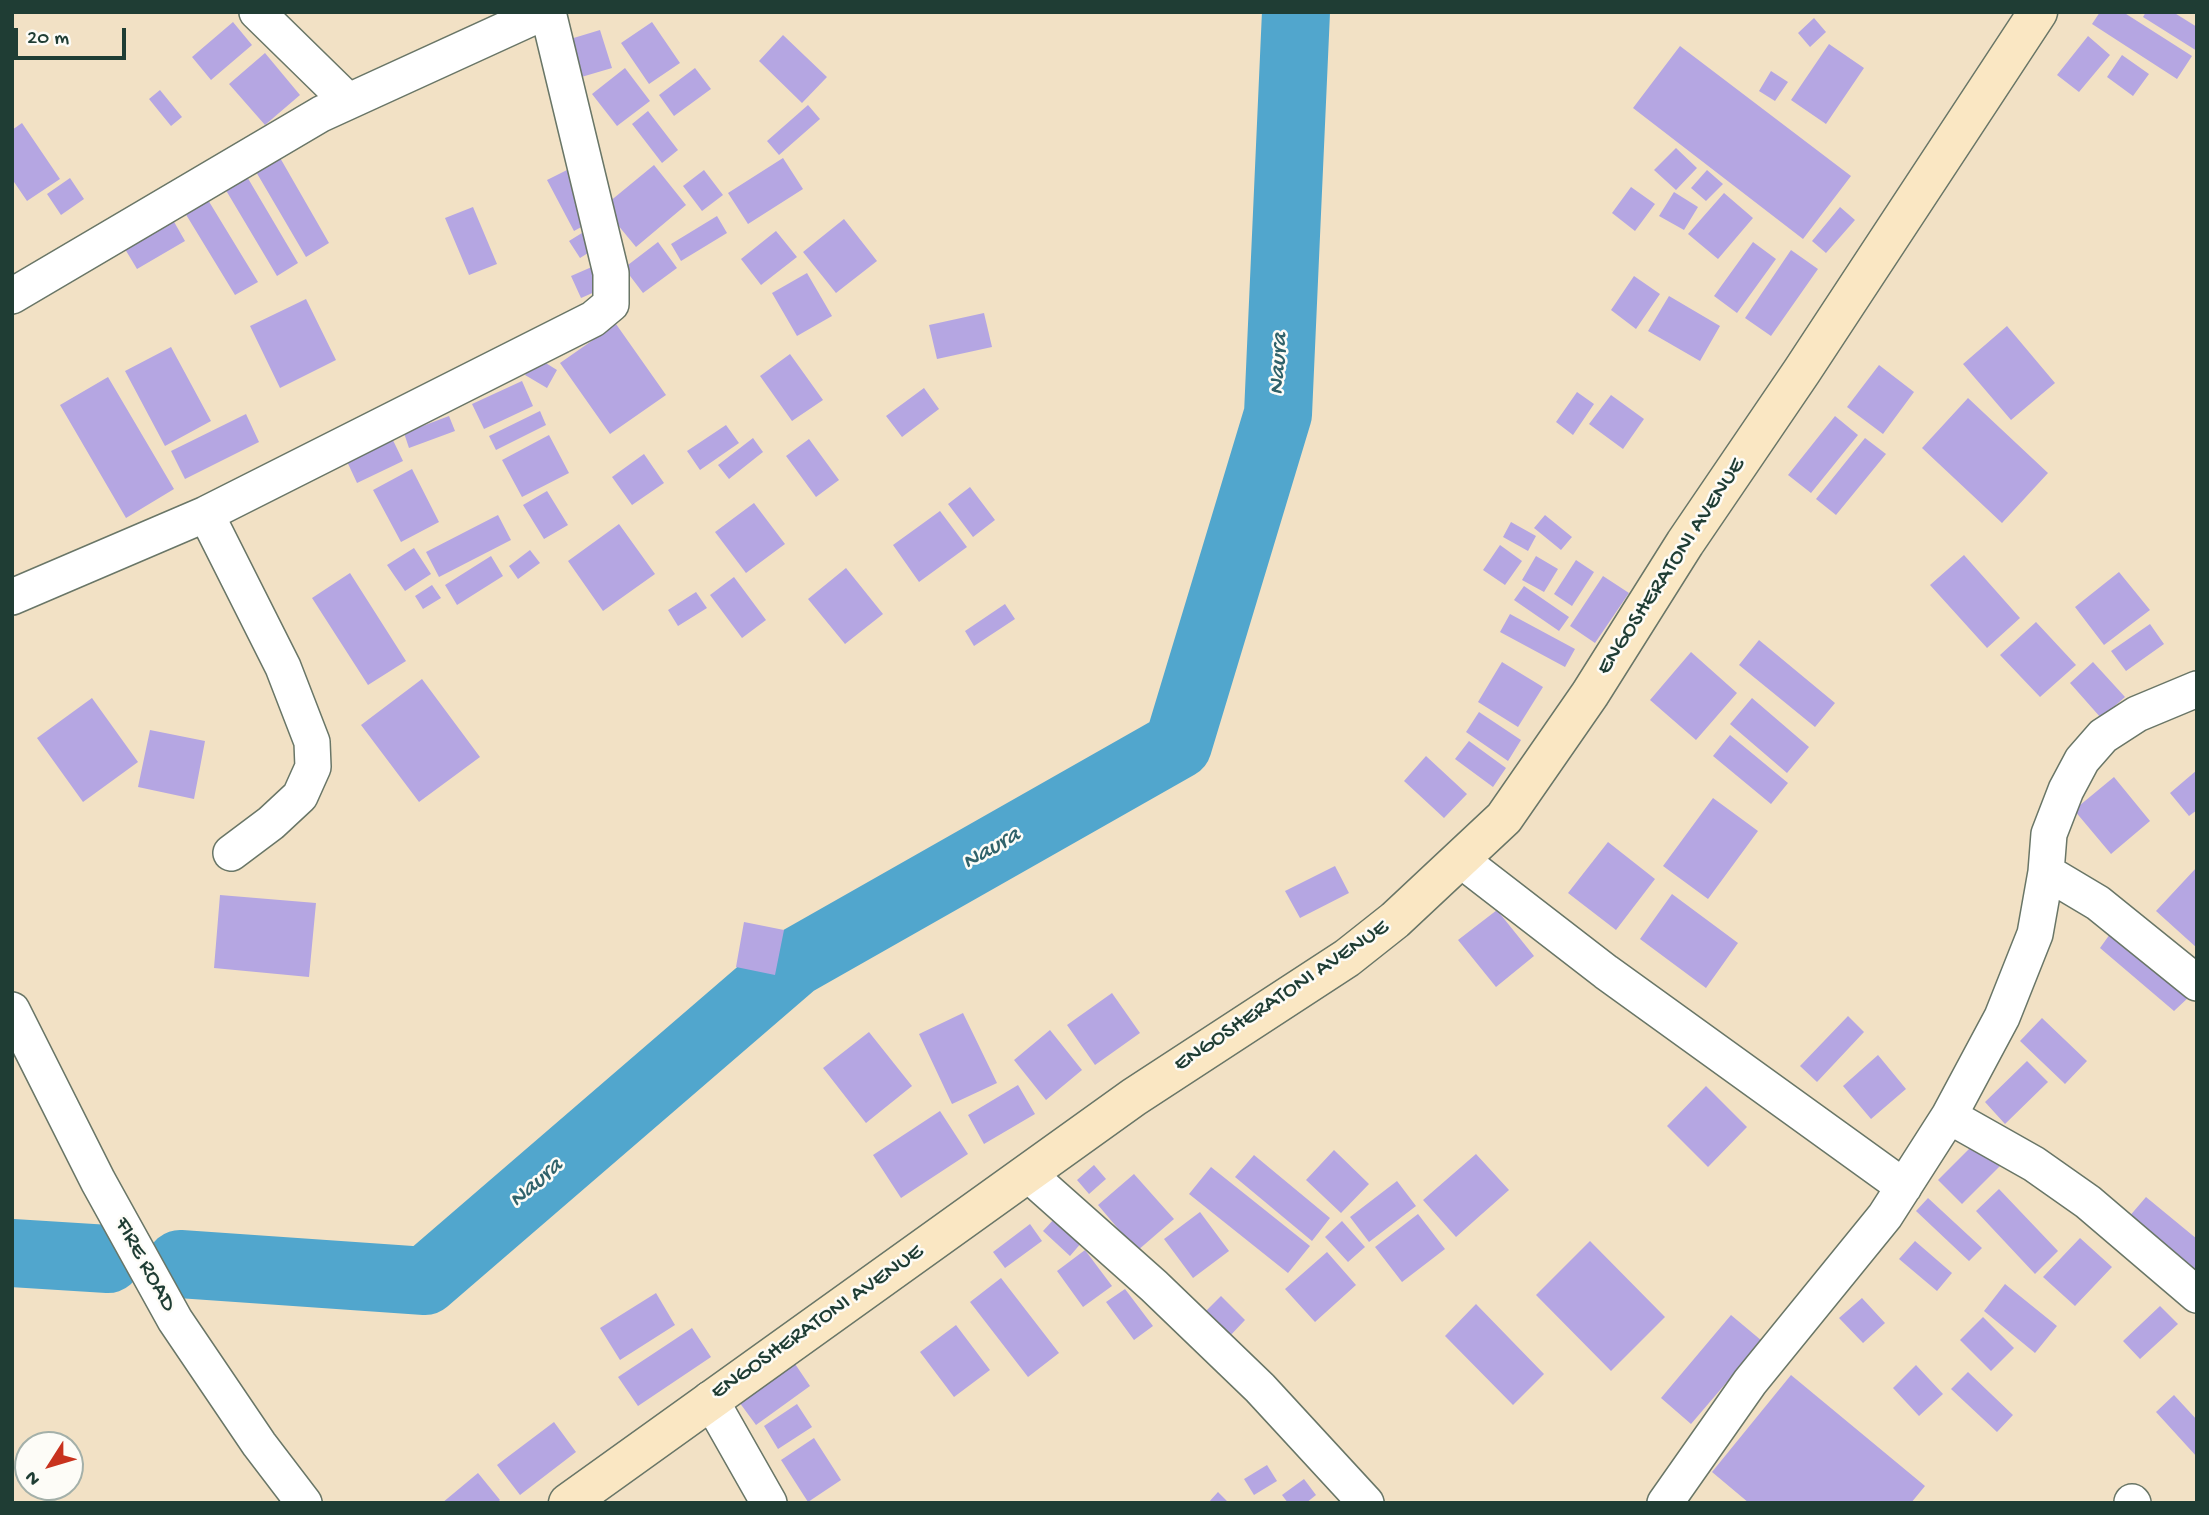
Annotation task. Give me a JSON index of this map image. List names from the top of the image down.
{
  "streets": {
    "street": ["ENGOSHERATONI AVENUE", "FIRE ROAD"]
  },
  "water": ["Naura"],
  "scale_bar": "20 m",
  "north": "bottom left"
}
